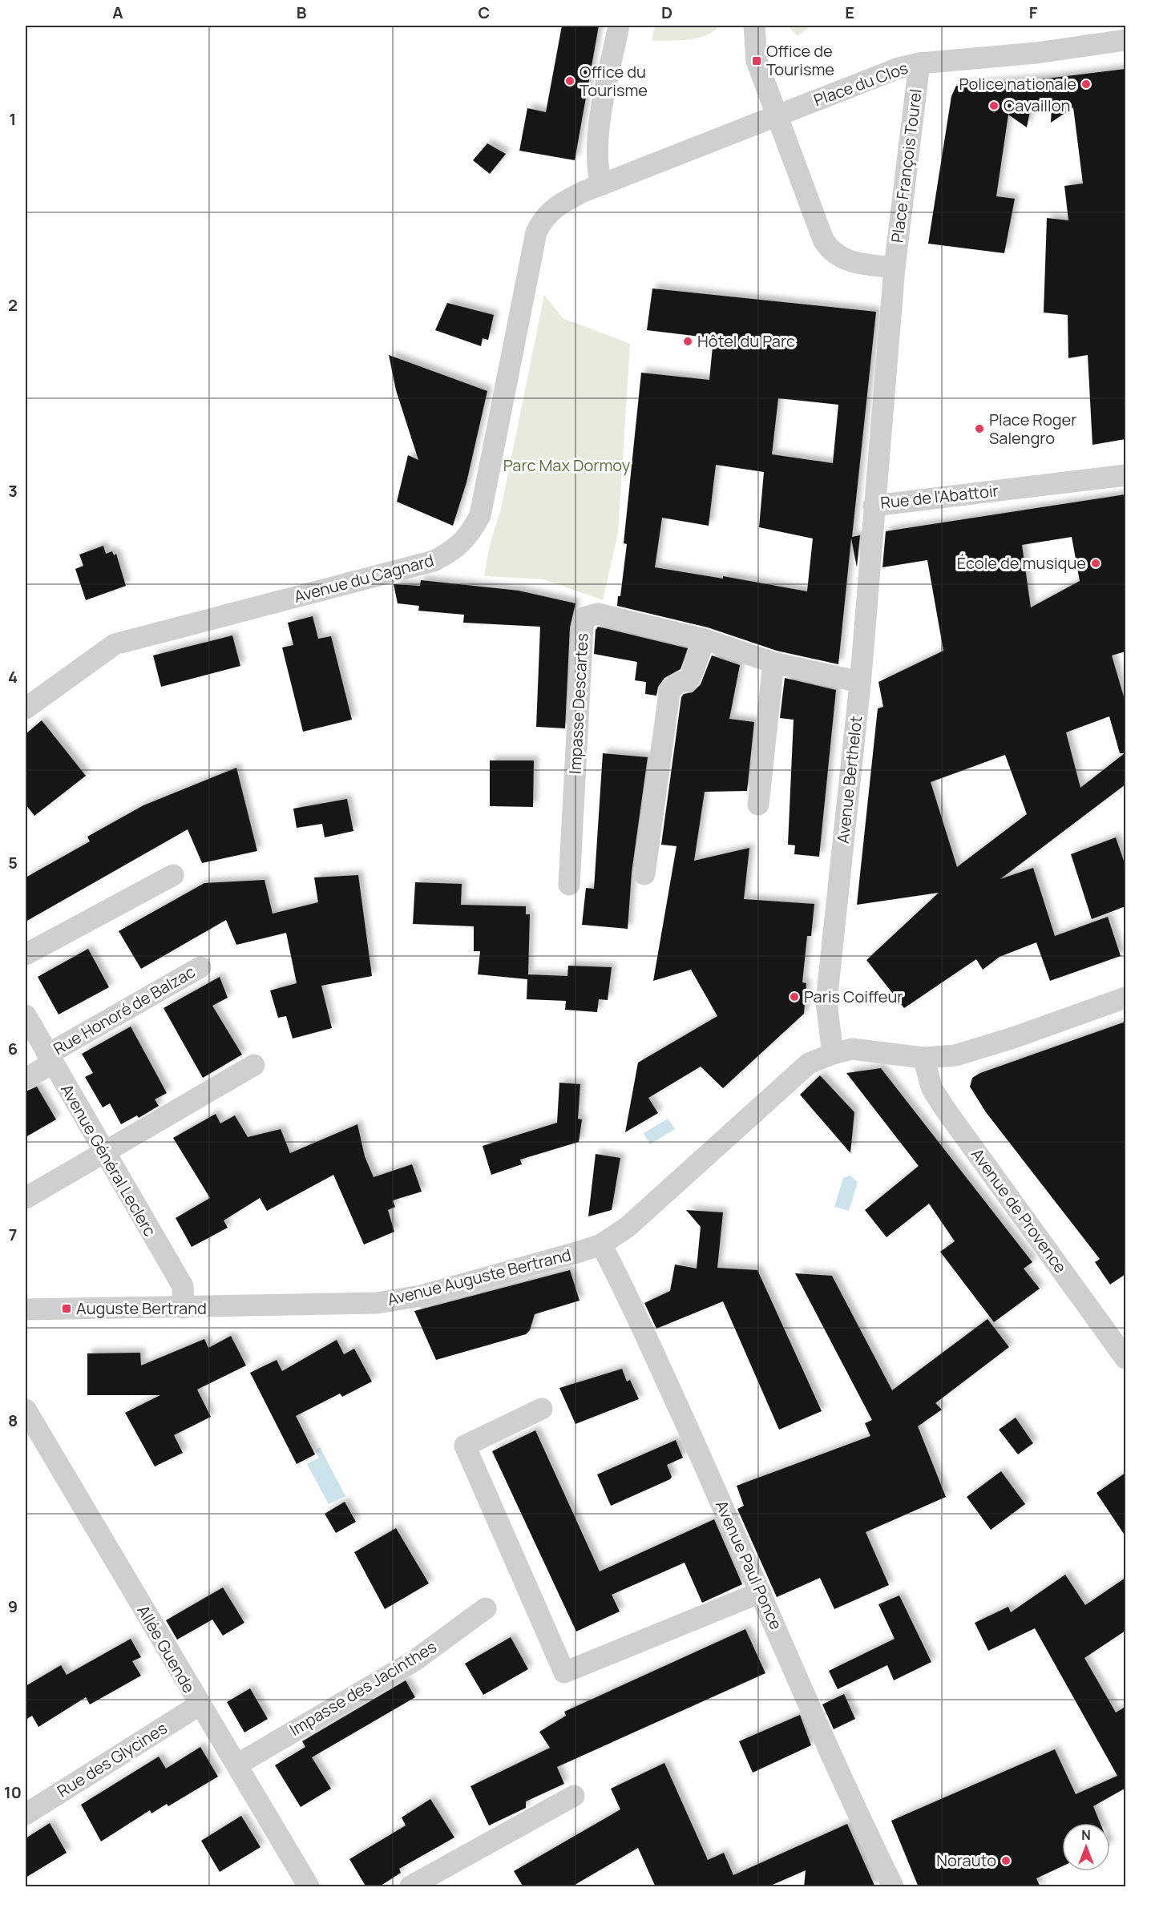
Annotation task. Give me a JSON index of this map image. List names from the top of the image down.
{
  "streets": {
    "street": [
      "Place du Clos",
      "Place François Tourel",
      "Rue de l'Abattoir",
      "Avenue du Cagnard",
      "Impasse Descartes",
      "Avenue Berthelot",
      "Rue Honoré de Balzac",
      "Avenue Général Leclerc",
      "Avenue de Provence",
      "Avenue Auguste Bertrand",
      "Avenue Paul Ponce",
      "Allée Guende",
      "Impasse des Jacinthes",
      "Rue des Glycines"
    ]
  },
  "crossings": [
    ["Place du Clos", "Place François Tourel"],
    ["Place François Tourel", "Rue de l'Abattoir"],
    ["Rue de l'Abattoir", "Avenue Berthelot"],
    ["Avenue Berthelot", "Avenue Auguste Bertrand"],
    ["Rue Honoré de Balzac", "Avenue Général Leclerc"],
    ["Avenue Général Leclerc", "Avenue Auguste Bertrand"],
    ["Avenue de Provence", "Avenue Auguste Bertrand"],
    ["Avenue Auguste Bertrand", "Avenue Paul Ponce"],
    ["Allée Guende", "Impasse des Jacinthes"],
    ["Allée Guende", "Rue des Glycines"]
  ],
  "parks": ["Parc Max Dormoy"],
  "places": {
    "transit": ["Office de Tourisme", "Auguste Bertrand"],
    "other": [
      "Office du Tourisme",
      "Police nationale",
      "Cavaillon",
      "Hôtel du Parc",
      "Place Roger Salengro",
      "École de musique",
      "Paris Coiffeur",
      "Norauto"
    ]
  },
  "north": "top",
  "grid": {
    "columns": [
      "A",
      "B",
      "C",
      "D",
      "E",
      "F"
    ],
    "rows": [
      "1",
      "2",
      "3",
      "4",
      "5",
      "6",
      "7",
      "8",
      "9",
      "10"
    ]
  }
}
